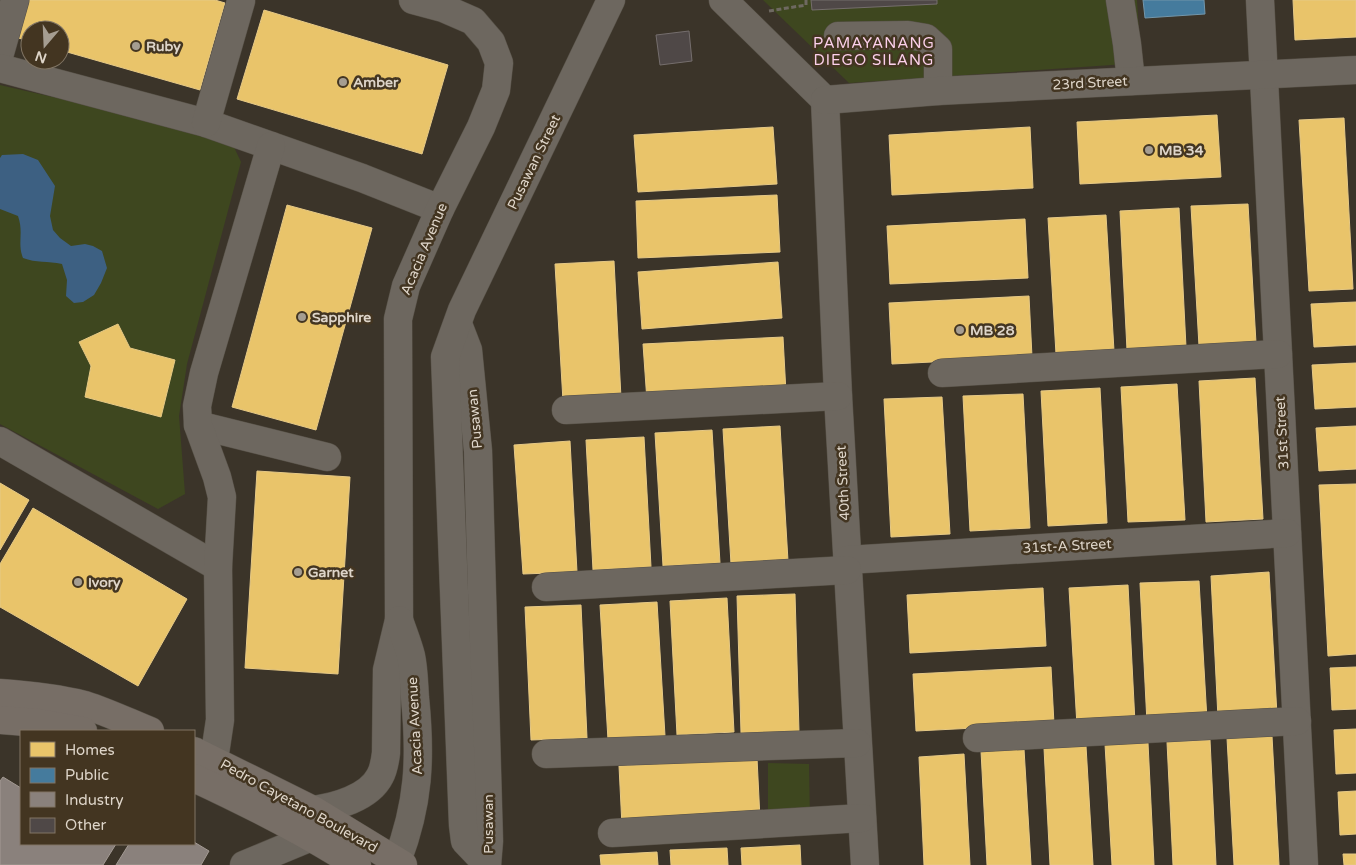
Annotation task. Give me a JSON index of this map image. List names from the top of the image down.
{
  "streets": {
    "main road": ["Pedro Cayetano Boulevard"],
    "street": [
      "23rd Street",
      "Pusawan Street",
      "Acacia Avenue",
      "Pusawan",
      "31st Street",
      "40th Street",
      "31st-A Street"
    ]
  },
  "crossings": [
    ["23rd Street", "31st Street"],
    ["23rd Street", "40th Street"],
    ["Pusawan Street", "Pusawan"],
    ["Acacia Avenue", "Pedro Cayetano Boulevard"],
    ["31st Street", "31st-A Street"],
    ["40th Street", "31st-A Street"]
  ],
  "districts": ["PAMAYANANG DIEGO SILANG"],
  "places": [
    "Ruby",
    "Amber",
    "MB 34",
    "Sapphire",
    "MB 28",
    "Garnet",
    "Ivory"
  ],
  "legend": [
    "Homes",
    "Public",
    "Industry",
    "Other"
  ],
  "north": "bottom"
}
